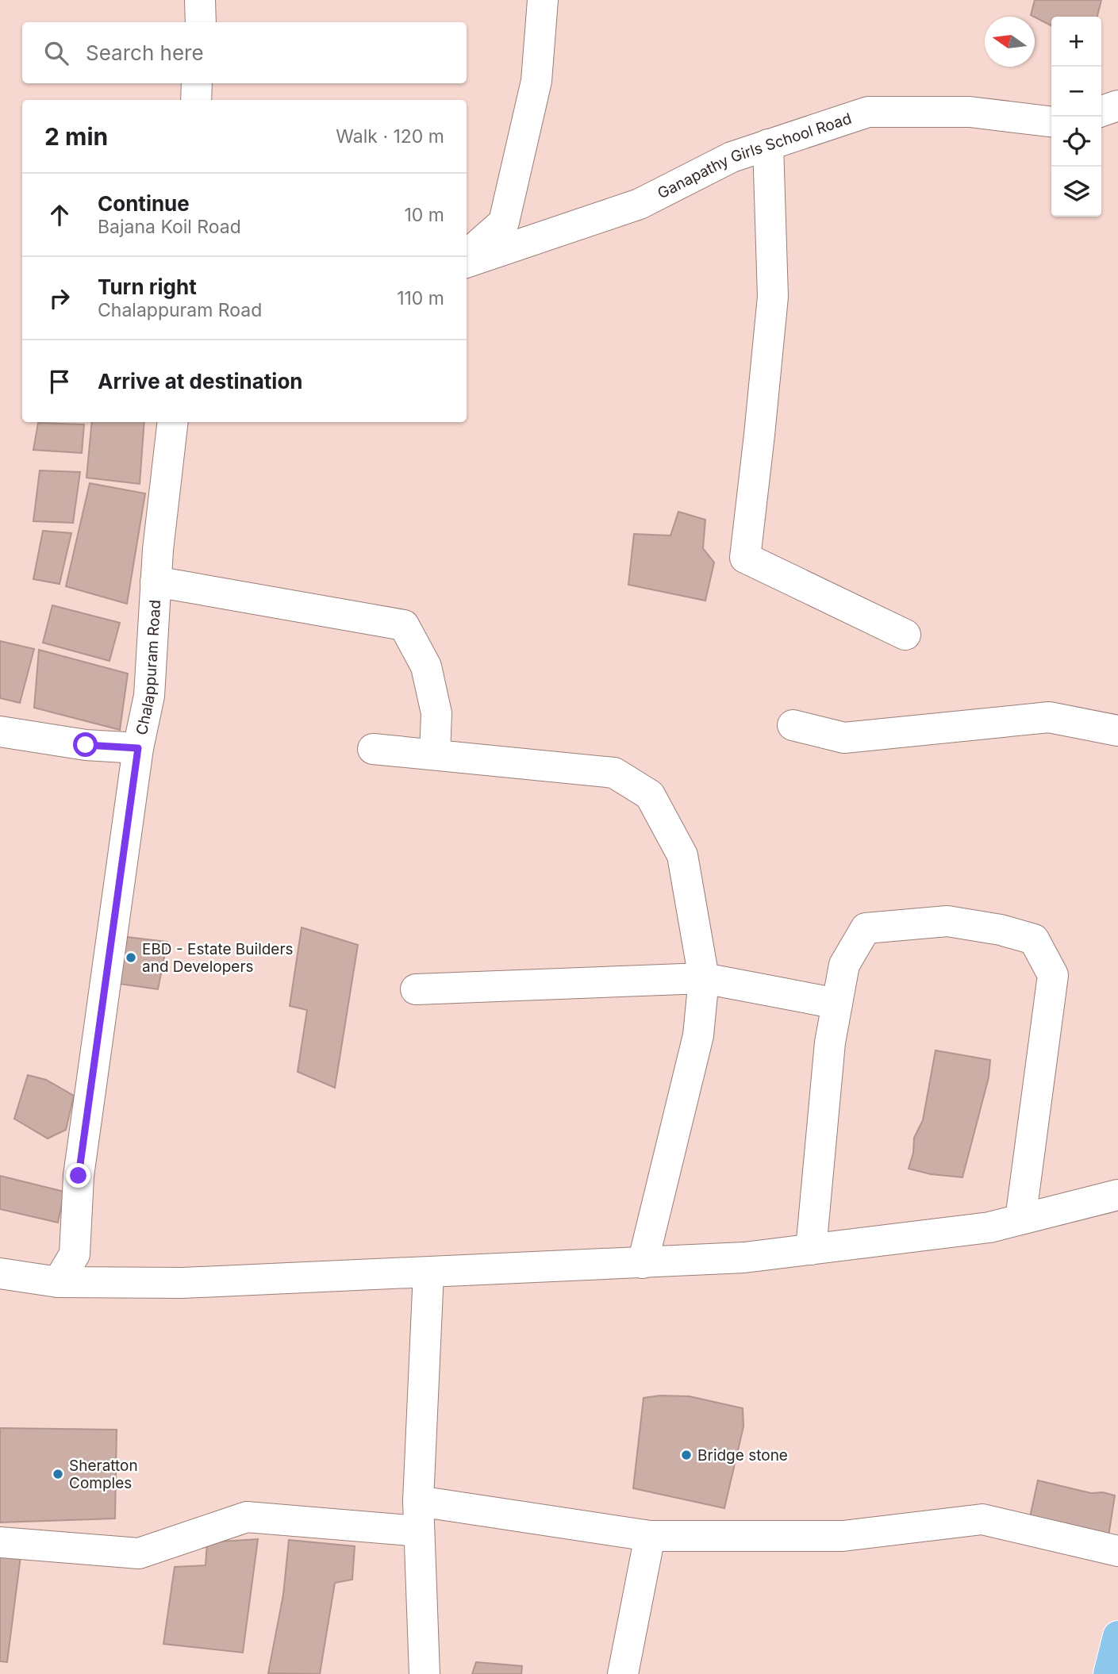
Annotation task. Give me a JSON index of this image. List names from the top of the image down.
{
  "streets": {
    "street": ["Ganapathy Girls School Road", "Chalappuram Road"]
  },
  "places": ["EBD - Estate Builders and Developers", "Bridge stone", "Sheratton Comples"],
  "north": "left",
  "page": {
    "map_buttons": ["+", "−"],
    "search": "Search here",
    "heading": ["2 min", "Walk · 120 m"],
    "list": [
      ["Continue", "Bajana Koil Road", "10 m"],
      ["Turn right", "Chalappuram Road", "110 m"],
      "Arrive at destination"
    ]
  }
}
